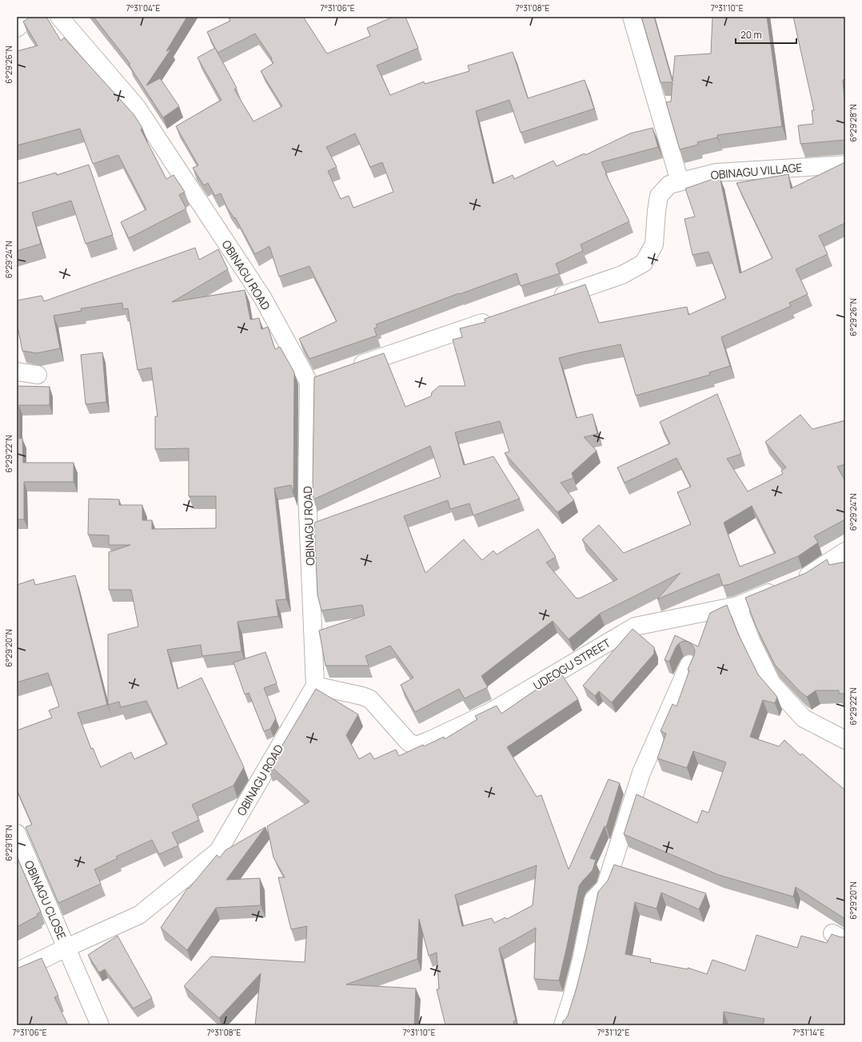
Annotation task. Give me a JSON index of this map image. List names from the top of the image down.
{
  "streets": {
    "street": [
      "OBINAGU VILLAGE",
      "OBINAGU ROAD",
      "UDEOGU STREET",
      "OBINAGU CLOSE"
    ]
  },
  "crossings": [
    ["OBINAGU ROAD", "UDEOGU STREET"],
    ["OBINAGU ROAD", "OBINAGU CLOSE"]
  ],
  "scale_bar": "20 m",
  "coordinates": [
    "7°31'04\"E",
    "7°31'06\"E",
    "7°31'08\"E",
    "7°31'10\"E",
    "6°29'26\"N",
    "6°29'28\"N",
    "6°29'24\"N",
    "6°29'22\"N",
    "6°29'20\"N",
    "6°29'18\"N",
    "7°31'12\"E",
    "7°31'14\"E"
  ]
}
